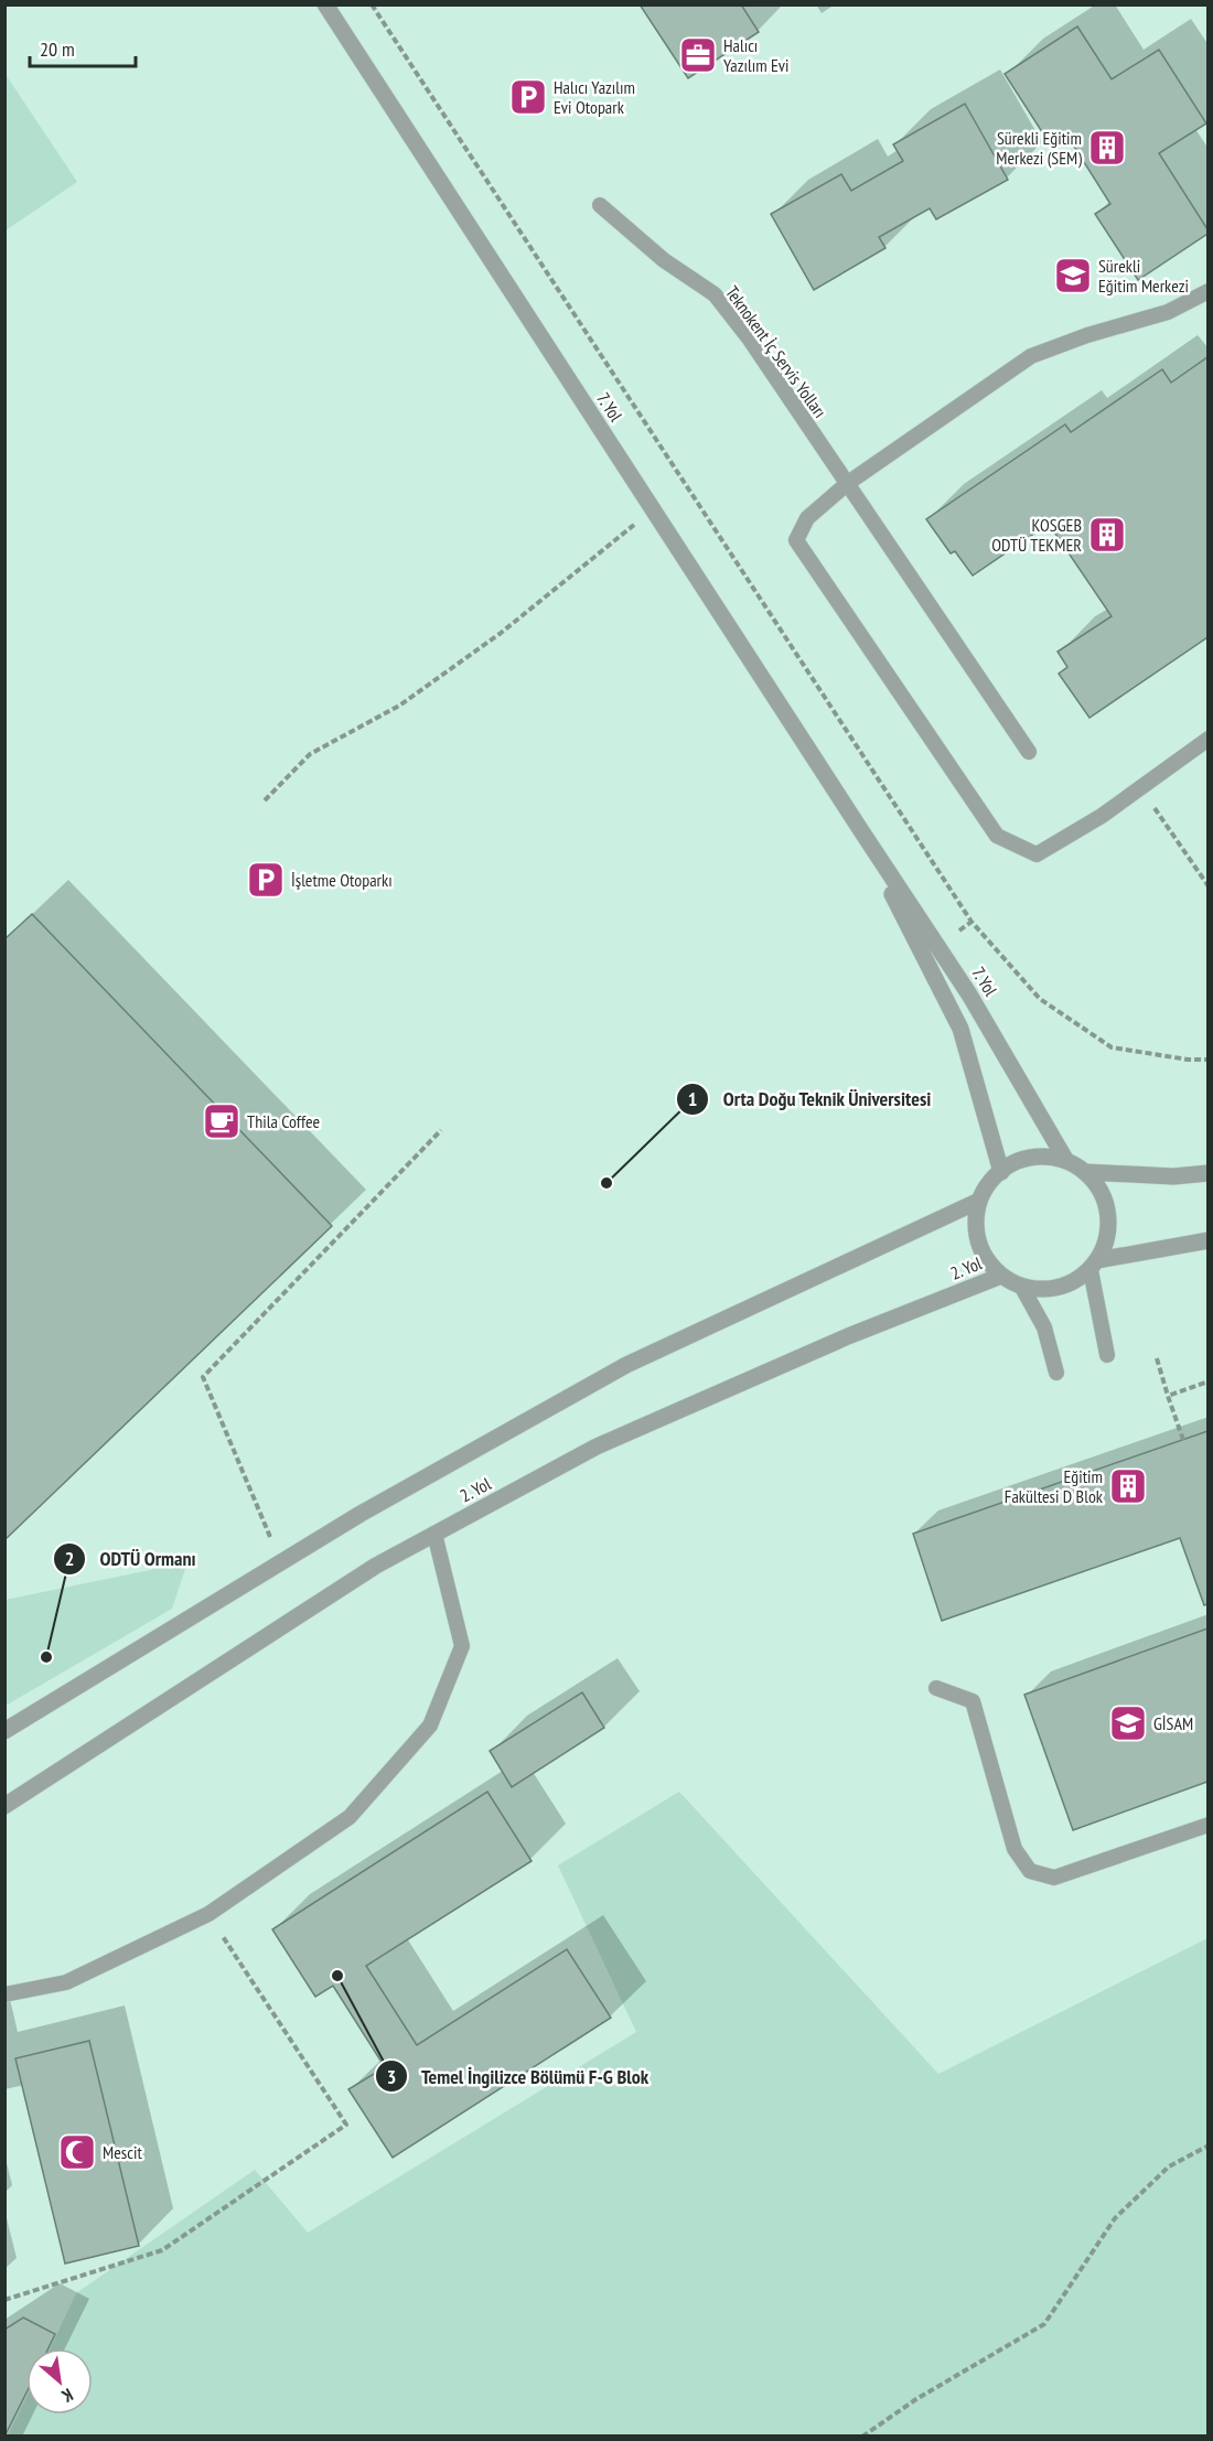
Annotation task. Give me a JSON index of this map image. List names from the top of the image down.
{
  "streets": {
    "street": ["7. Yol", "2. Yol"],
    "lane": ["Teknokent İç Servis Yolları"]
  },
  "crossings": [
    ["7. Yol", "2. Yol"]
  ],
  "places": {
    "office": ["Halıcı Yazılım Evi"],
    "parking": ["Halıcı Yazılım Evi Otopark", "İşletme Otoparkı"],
    "building": ["Sürekli Eğitim Merkezi (SEM)", "KOSGEB ODTÜ TEKMER", "Eğitim Fakültesi D Blok"],
    "school or university": ["Sürekli Eğitim Merkezi", "GİSAM"],
    "cafe": ["Thila Coffee"],
    "other": ["Orta Doğu Teknik Üniversitesi", "ODTÜ Ormanı", "Temel İngilizce Bölümü F-G Blok"],
    "mosque": ["Mescit"]
  },
  "scale_bar": "20 m",
  "north": "bottom right"
}
